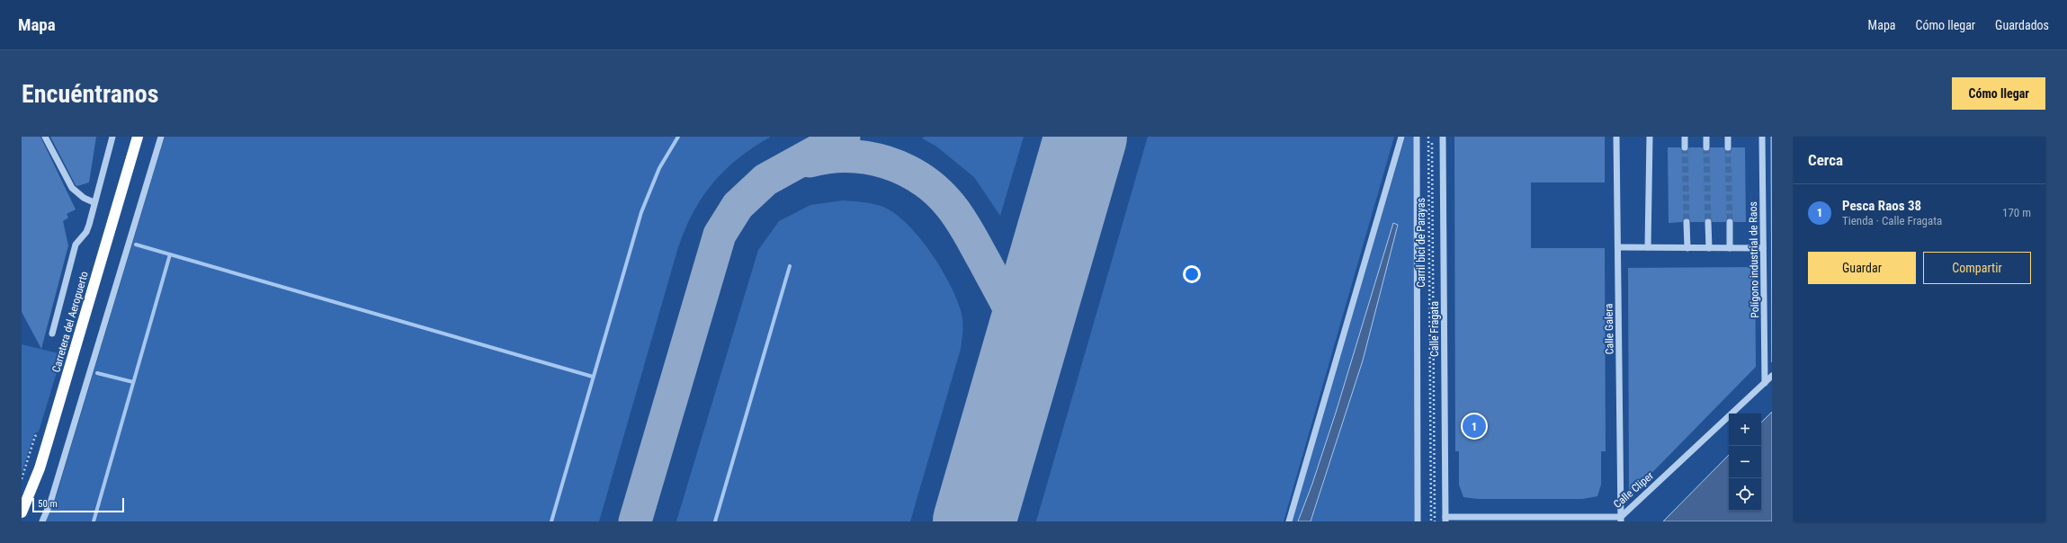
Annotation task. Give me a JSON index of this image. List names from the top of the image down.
{
  "streets": {
    "highway": ["Carretera del Aeropuerto"],
    "street": [
      "Polígono industrial de Raos",
      "Calle Fragata",
      "Calle Galera",
      "Calle Cliper"
    ],
    "path": ["Carril bici de Parayas"]
  },
  "crossings": [
    ["Polígono industrial de Raos", "Calle Cliper"],
    ["Calle Fragata", "Calle Cliper"],
    ["Calle Galera", "Calle Cliper"]
  ],
  "scale_bar": "50 m",
  "page": {
    "header": "Mapa",
    "nav": ["Mapa", "Cómo llegar", "Guardados"],
    "buttons": [
      "Cómo llegar",
      ["Guardar", "Compartir"]
    ],
    "title": "Encuéntranos",
    "heading": "Cerca",
    "list": [
      {
        "mark": "1",
        "name": "Pesca Raos 38",
        "note": "Tienda · Calle Fragata",
        "value": "170 m"
      }
    ],
    "pins": "1",
    "map_buttons": ["+", "−"],
    "scale": "50 m"
  }
}
